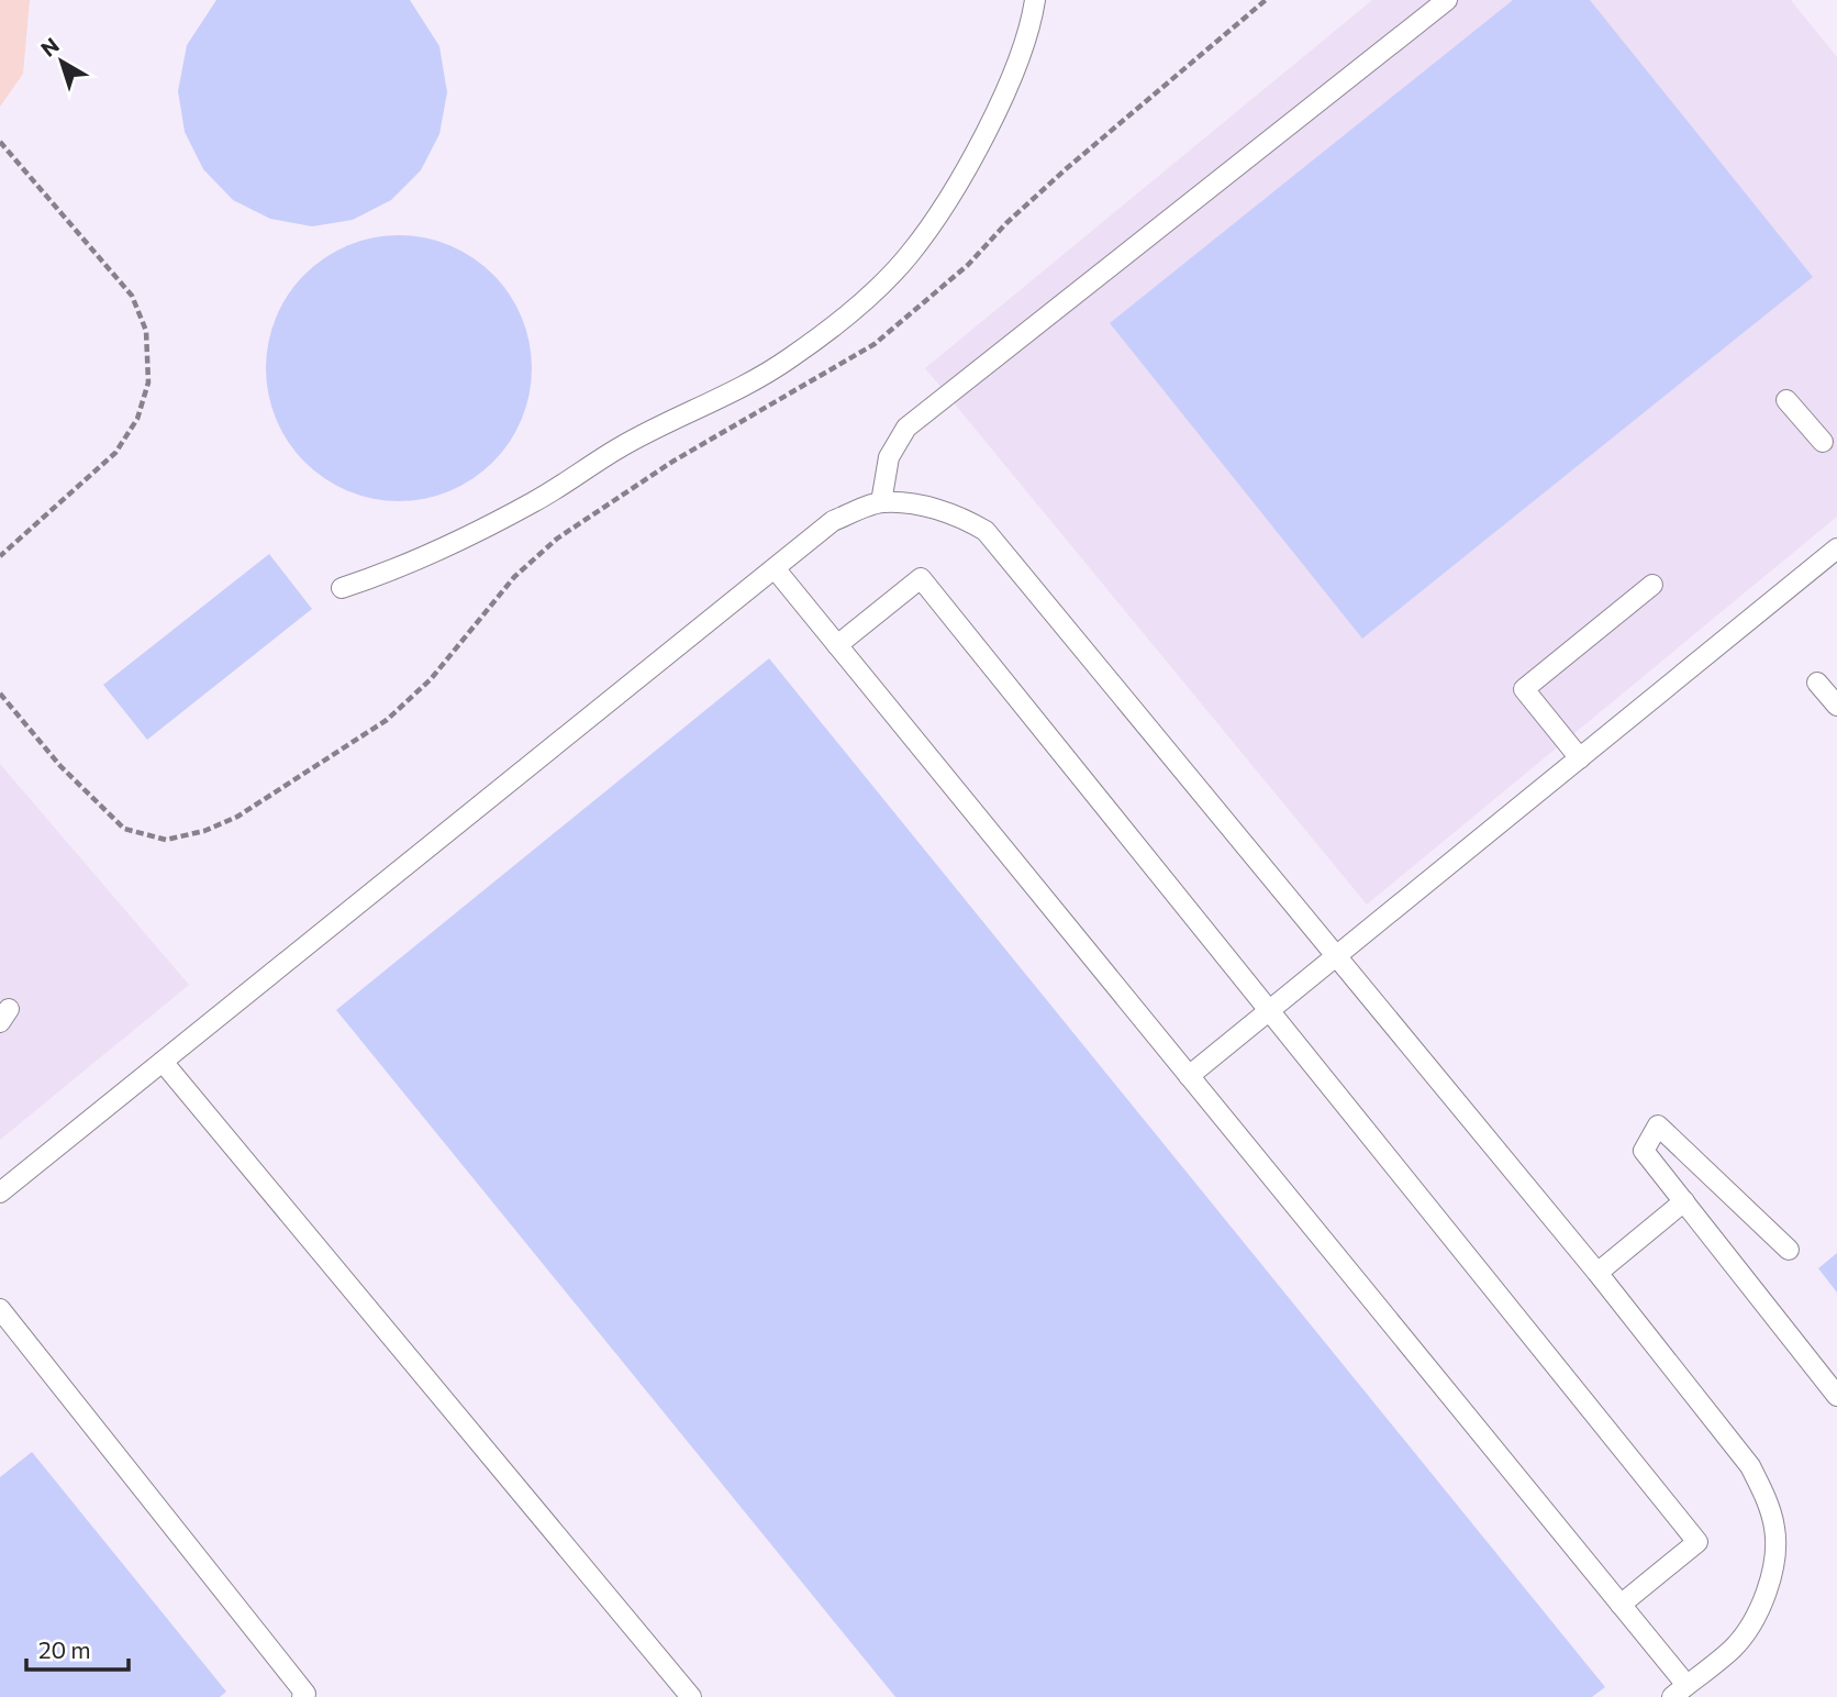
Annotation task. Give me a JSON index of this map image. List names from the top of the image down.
{
  "scale_bar": "20 m",
  "north": "top left"
}
